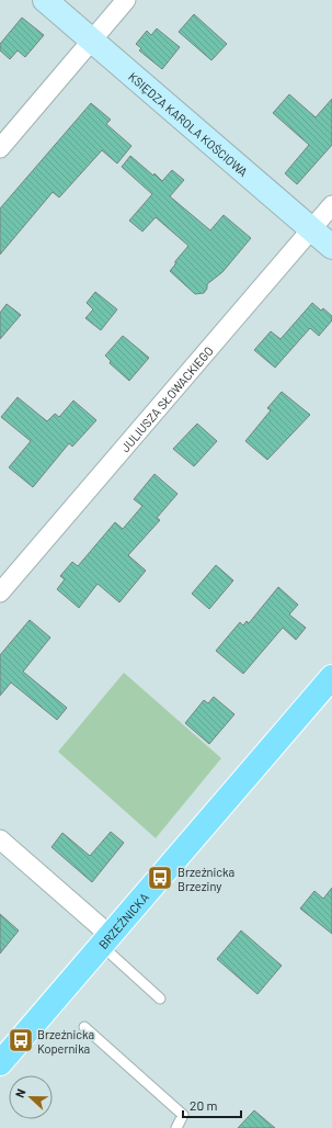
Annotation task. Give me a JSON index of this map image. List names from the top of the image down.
{
  "streets": {
    "main road": ["BRZEŹNICKA"],
    "street": ["KSIĘDZA KAROLA KOŚCIOWA", "JULIUSZA SŁOWACKIEGO"]
  },
  "crossings": [
    ["KSIĘDZA KAROLA KOŚCIOWA", "JULIUSZA SŁOWACKIEGO"]
  ],
  "places": {
    "bus stop": ["Brzeźnicka Brzeziny", "Brzeźnicka Kopernika"]
  },
  "scale_bar": "20 m",
  "north": "left"
}
